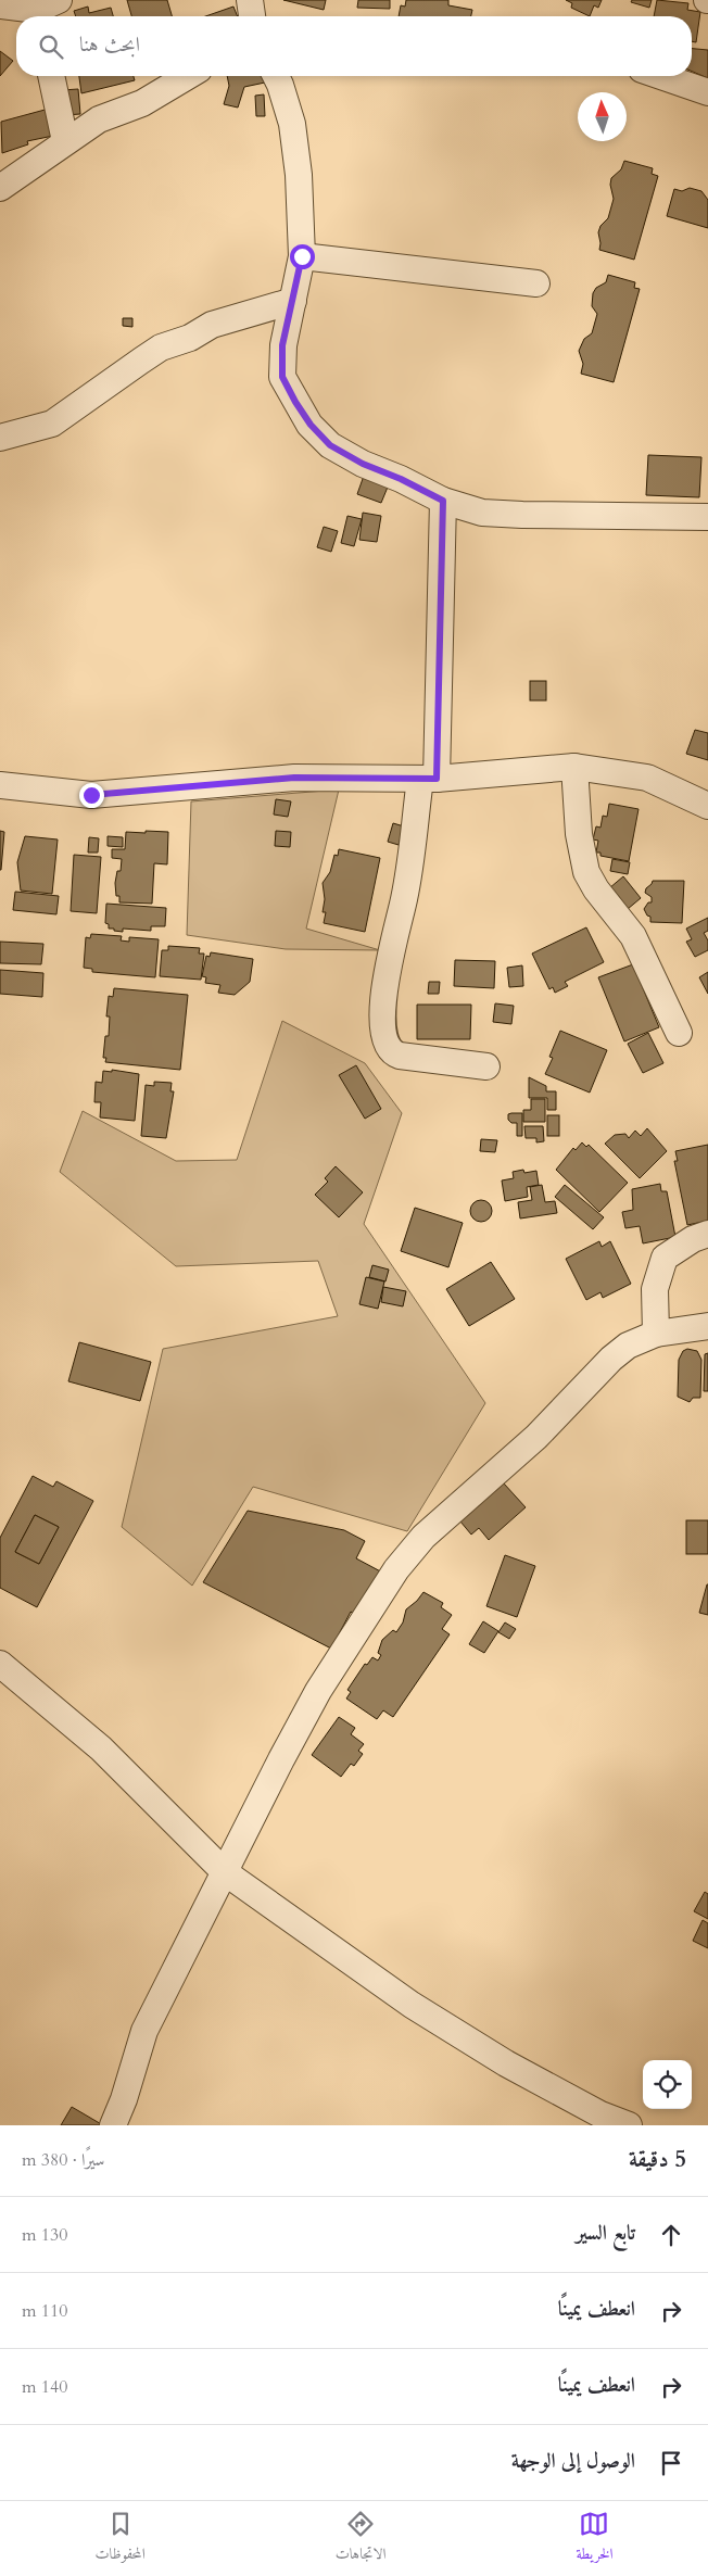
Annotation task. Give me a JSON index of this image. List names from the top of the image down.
{
  "north": "top",
  "page": {
    "search": "ابحث هنا",
    "heading": ["5 دقيقة", "سيرًا · 380 m"],
    "list": [
      ["تابع السير", "130 m"],
      ["انعطف يمينًا", "110 m"],
      ["انعطف يمينًا", "140 m"],
      "الوصول إلى الوجهة"
    ],
    "nav": ["الخريطة", "الاتجاهات", "المحفوظات"]
  }
}
